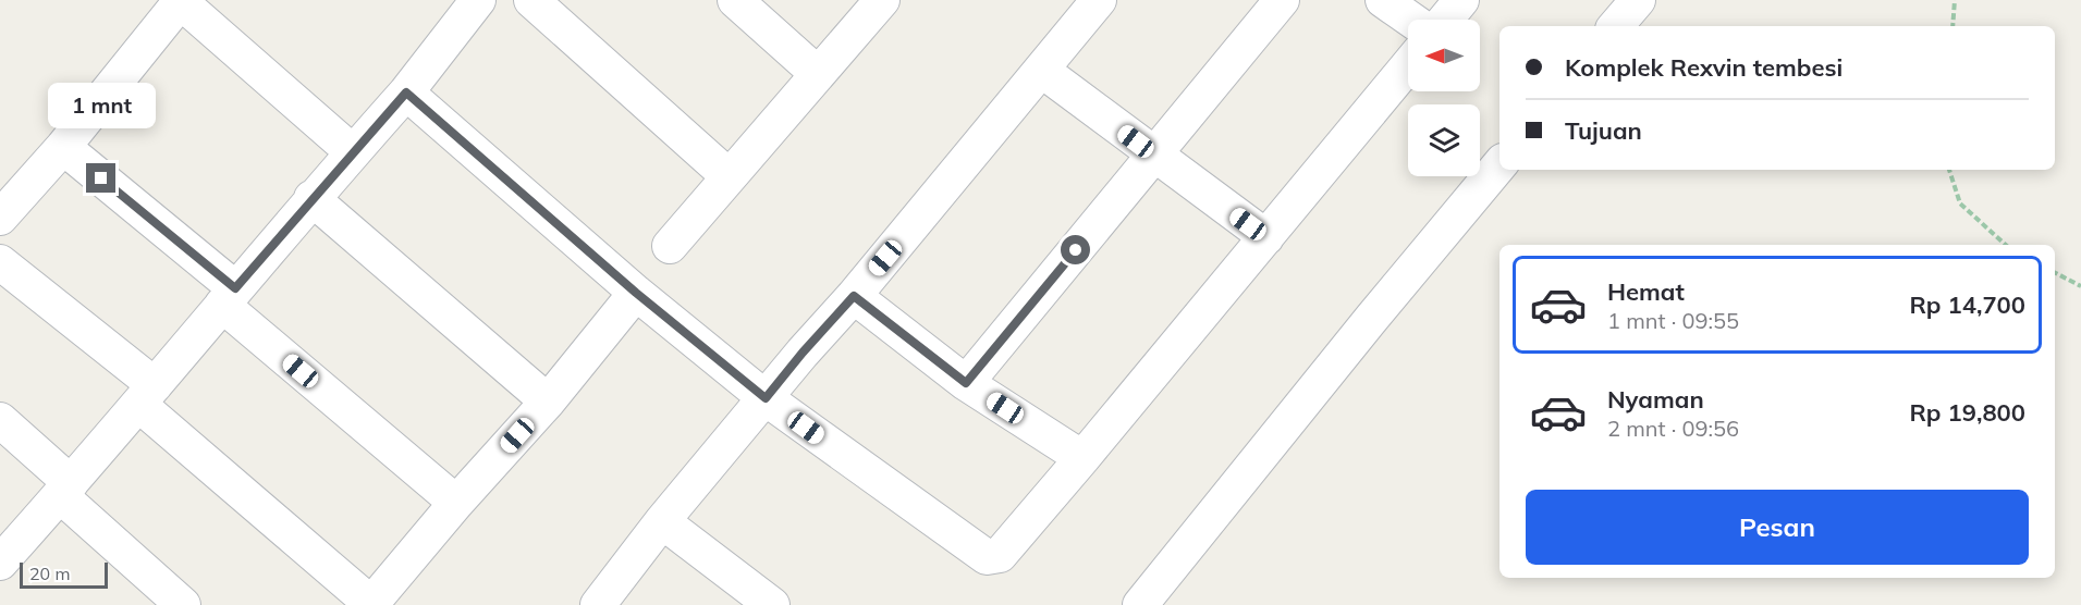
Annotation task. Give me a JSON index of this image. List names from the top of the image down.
{
  "scale_bar": "20 m",
  "north": "left",
  "page": {
    "banner": ["Komplek Rexvin tembesi", "Tujuan"],
    "bubble": "1 mnt",
    "list": [
      {
        "name": "Hemat",
        "note": "1 mnt · 09:55",
        "value": "Rp 14,700"
      },
      {
        "name": "Nyaman",
        "note": "2 mnt · 09:56",
        "value": "Rp 19,800"
      }
    ],
    "buttons": "Pesan",
    "scale": "20 m"
  }
}
